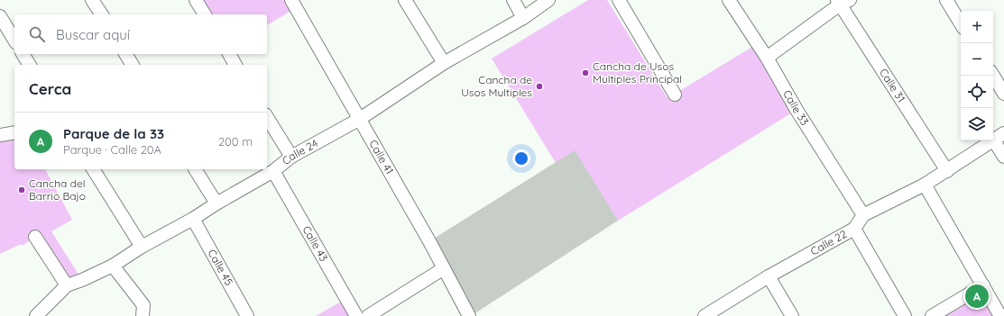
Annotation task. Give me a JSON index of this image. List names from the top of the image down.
{
  "streets": {
    "street": [
      "Calle 31",
      "Calle 33",
      "Calle 24",
      "Calle 41",
      "Calle 22",
      "Calle 43",
      "Calle 45"
    ]
  },
  "crossings": [
    ["Calle 31", "Calle 22"],
    ["Calle 33", "Calle 22"],
    ["Calle 24", "Calle 41"],
    ["Calle 24", "Calle 43"],
    ["Calle 24", "Calle 45"]
  ],
  "places": ["Cancha de Usos Multiples Principal", "Cancha de Usos Multiples", "Cancha del Barrio Bajo"],
  "page": {
    "map_buttons": ["+", "−"],
    "search": "Buscar aquí",
    "heading": "Cerca",
    "list": [
      {
        "mark": "A",
        "name": "Parque de la 33",
        "note": "Parque · Calle 20A",
        "value": "200 m"
      }
    ],
    "pins": "A"
  }
}
